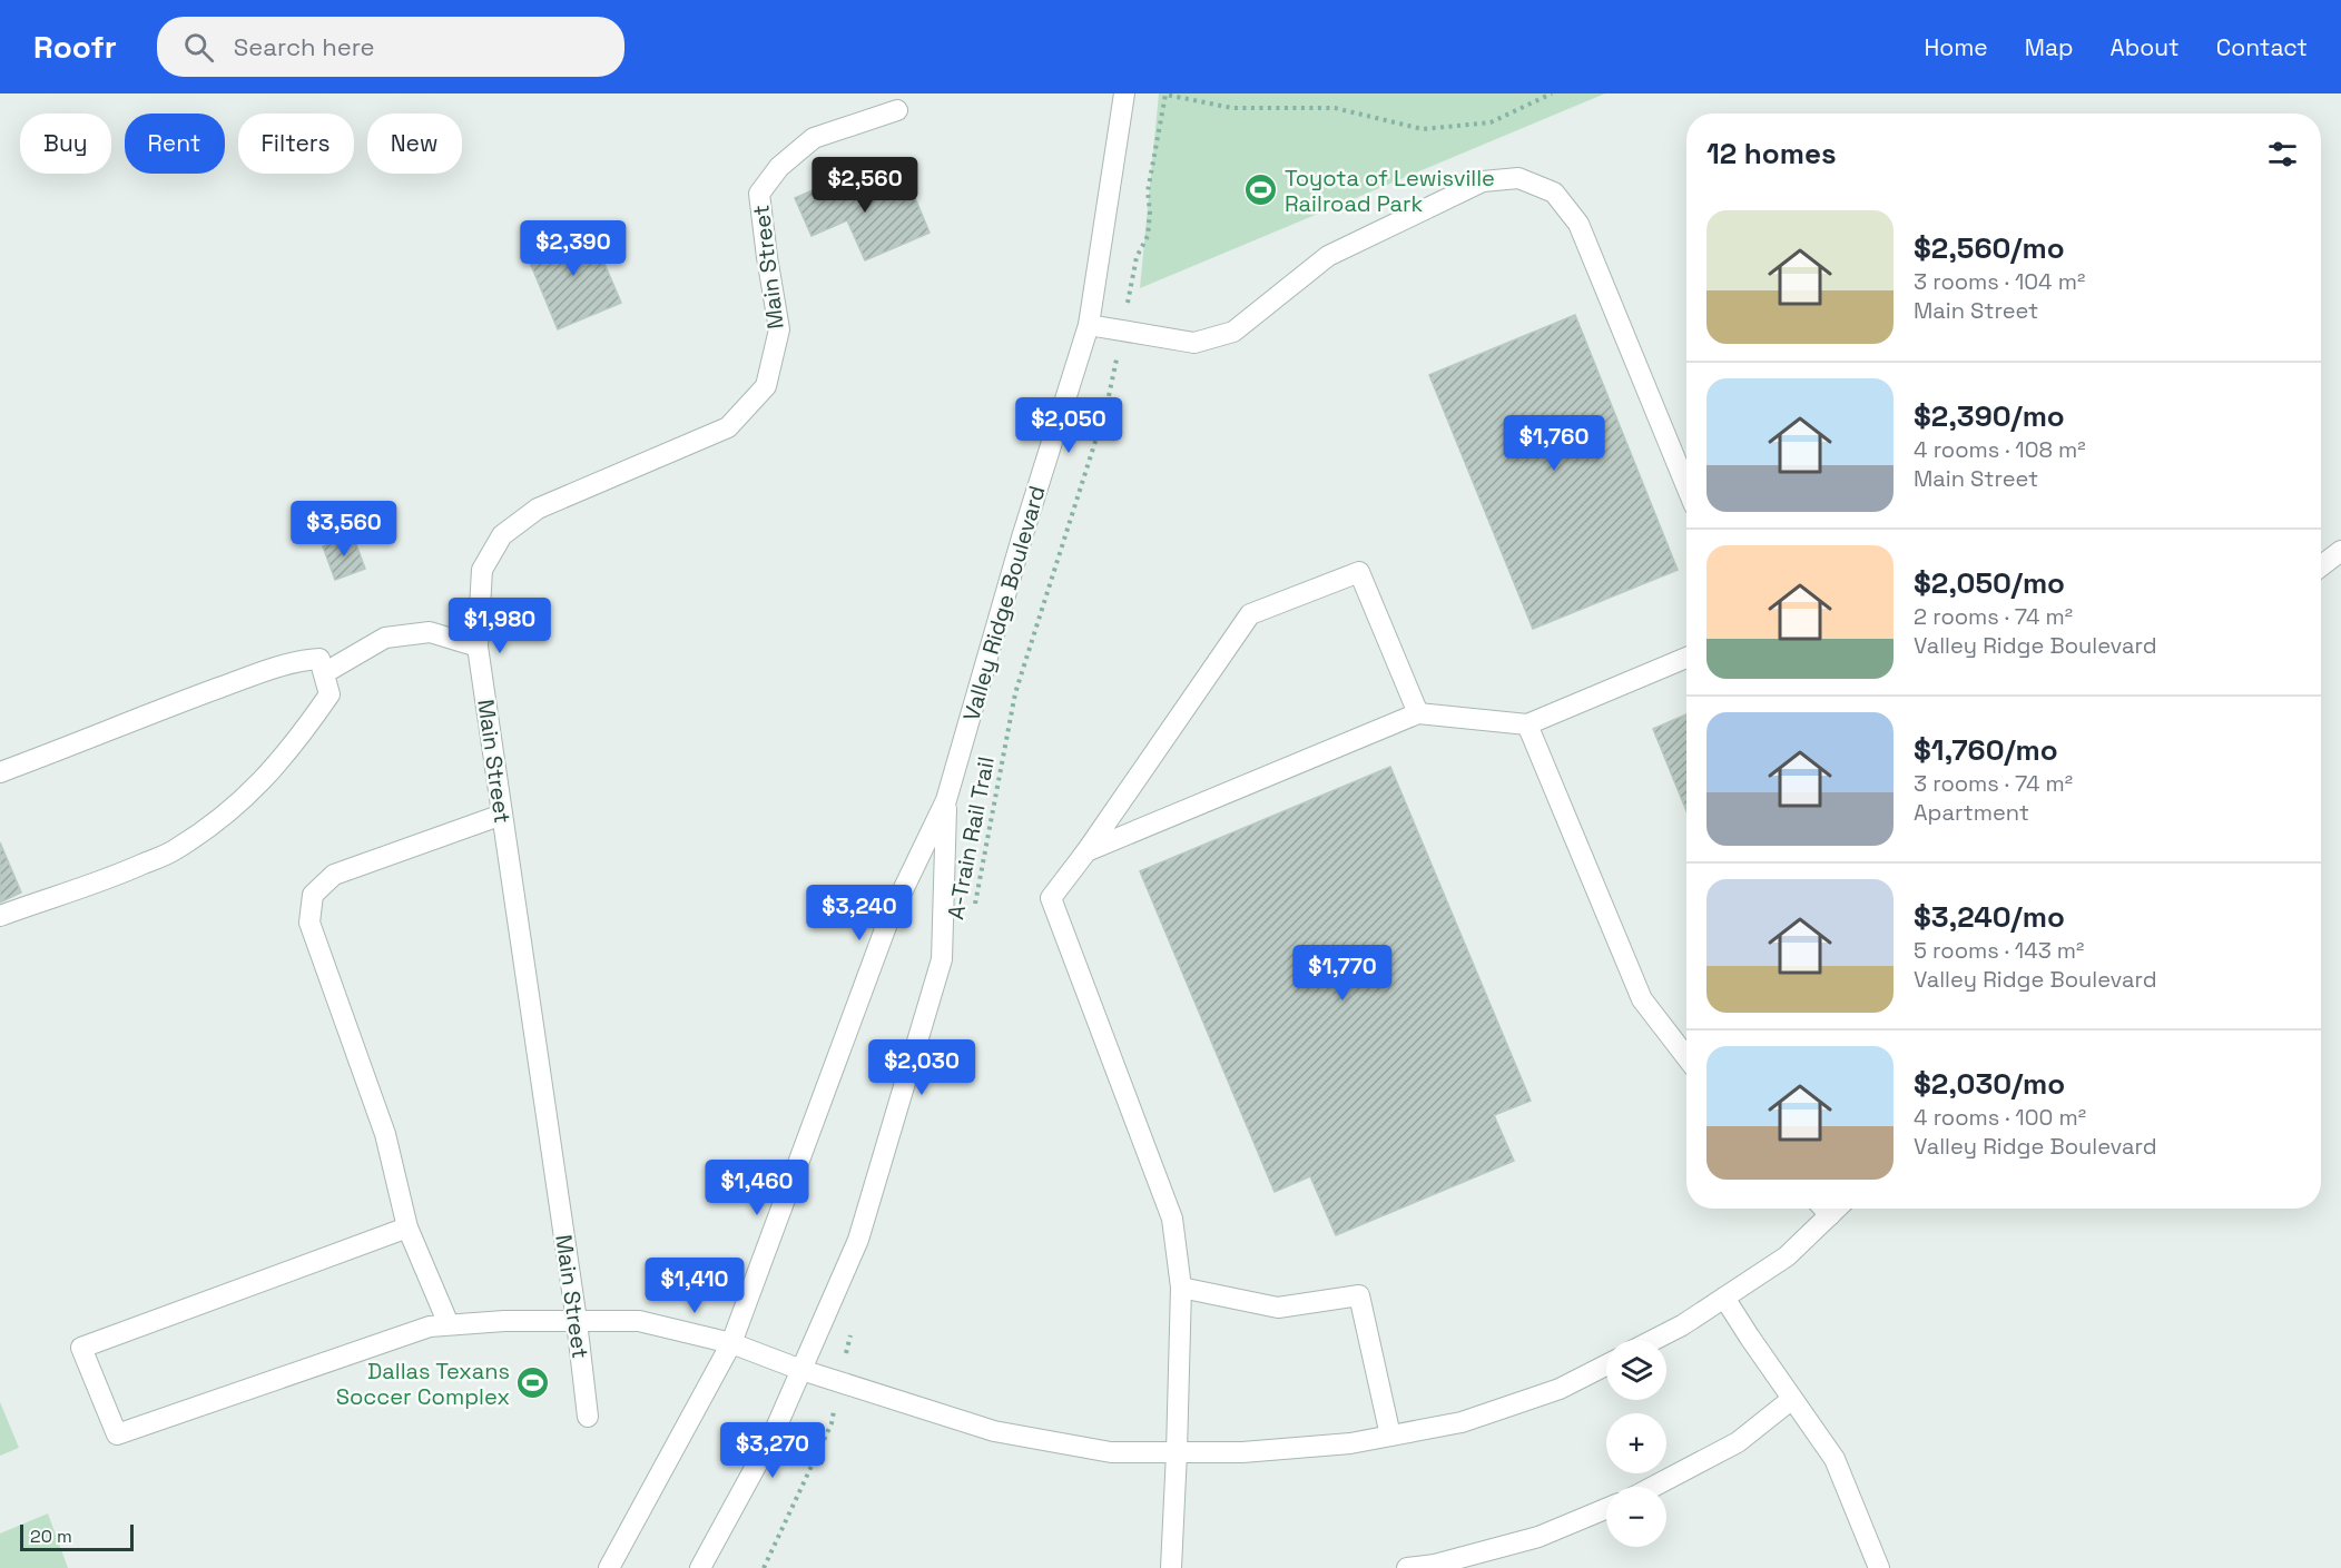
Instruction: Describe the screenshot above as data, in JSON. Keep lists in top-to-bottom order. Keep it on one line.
{"streets":{"street":["Main Street","Valley Ridge Boulevard"],"path":["A-Train Rail Trail"]},"places":{"sports":["Toyota of Lewisville Railroad Park","Dallas Texans Soccer Complex"]},"scale_bar":"20 m","page":{"header":"Roofr","search":"Search here","nav":["Home","Map","About","Contact"],"chip":["Buy","Rent","Filters","New"],"heading":"12 homes","price":["$2,560","$2,390","$2,050","$1,760","$3,560","$1,980","$3,240","$1,770","$2,030","$1,460","$1,410","$3,270"],"list":[{"name":"$2,560/mo","note":"3 rooms · 104 m² · Main Street"},{"name":"$2,390/mo","note":"4 rooms · 108 m² · Main Street"},{"name":"$2,050/mo","note":"2 rooms · 74 m² · Valley Ridge Boulevard"},{"name":"$1,760/mo","note":"3 rooms · 74 m² · Apartment"},{"name":"$3,240/mo","note":"5 rooms · 143 m² · Valley Ridge Boulevard"},{"name":"$2,030/mo","note":"4 rooms · 100 m² · Valley Ridge Boulevard"}],"map_buttons":["+","−"],"scale":"20 m"}}
